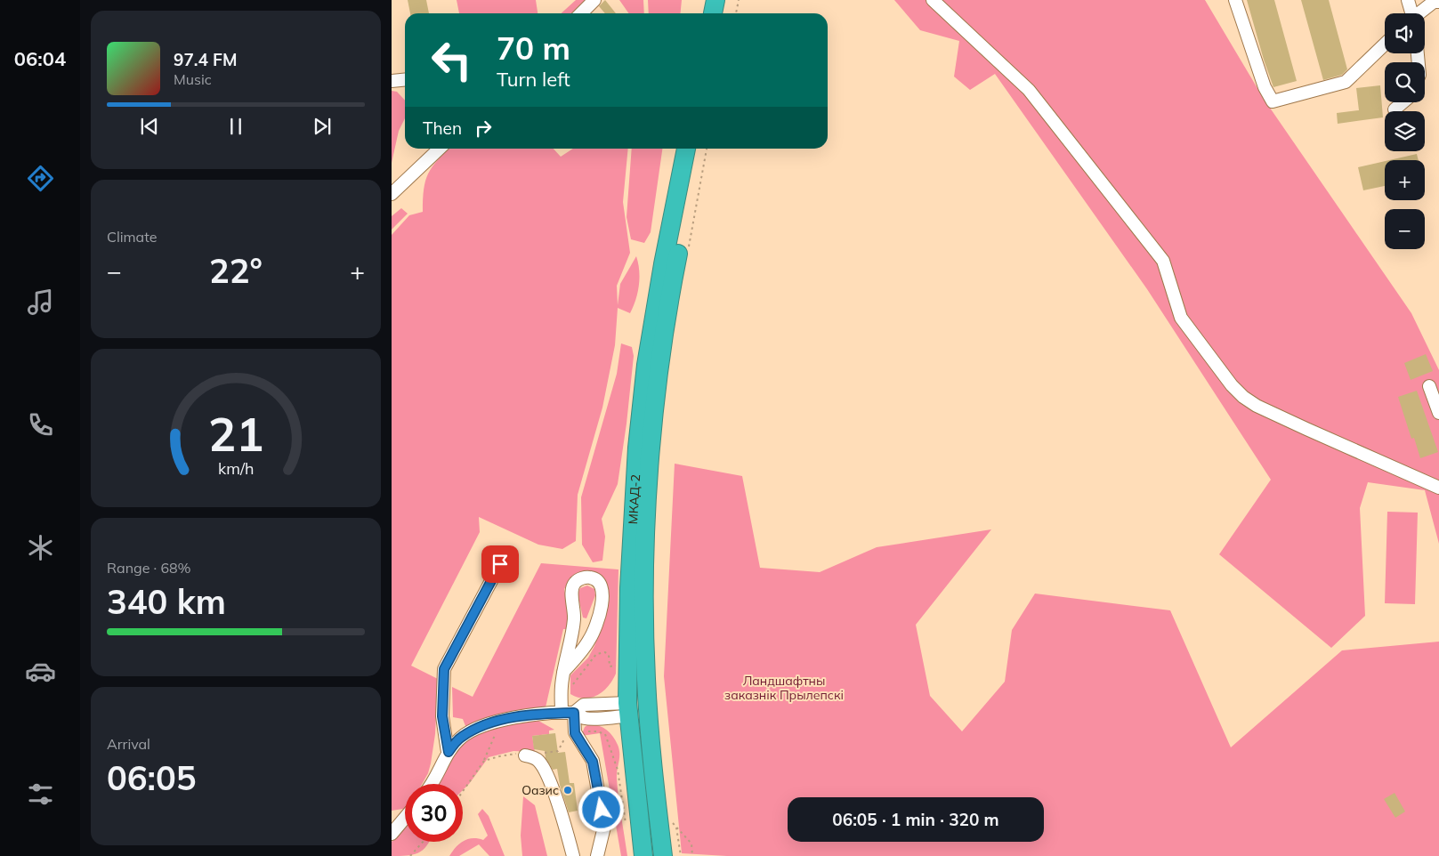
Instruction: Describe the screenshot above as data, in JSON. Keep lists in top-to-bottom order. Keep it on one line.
{"streets":{"highway":["МКАД-2"]},"parks":["Ландшафтны заказнік Прылепскі"],"places":["Оазис"],"page":{"tabs":"06:04","map_buttons":["+","−"],"turn":["70 m","Turn left"],"song":["97.4 FM","Music"],"then":"Then","tile":["Climate",["Range · 68%","340 km"],["Arrival","06:05"]],"heat":["−","22°","+"],"limit":"30","trip":"06:05 · 1 min · 320 m","gauge":["21","km/h"]}}
